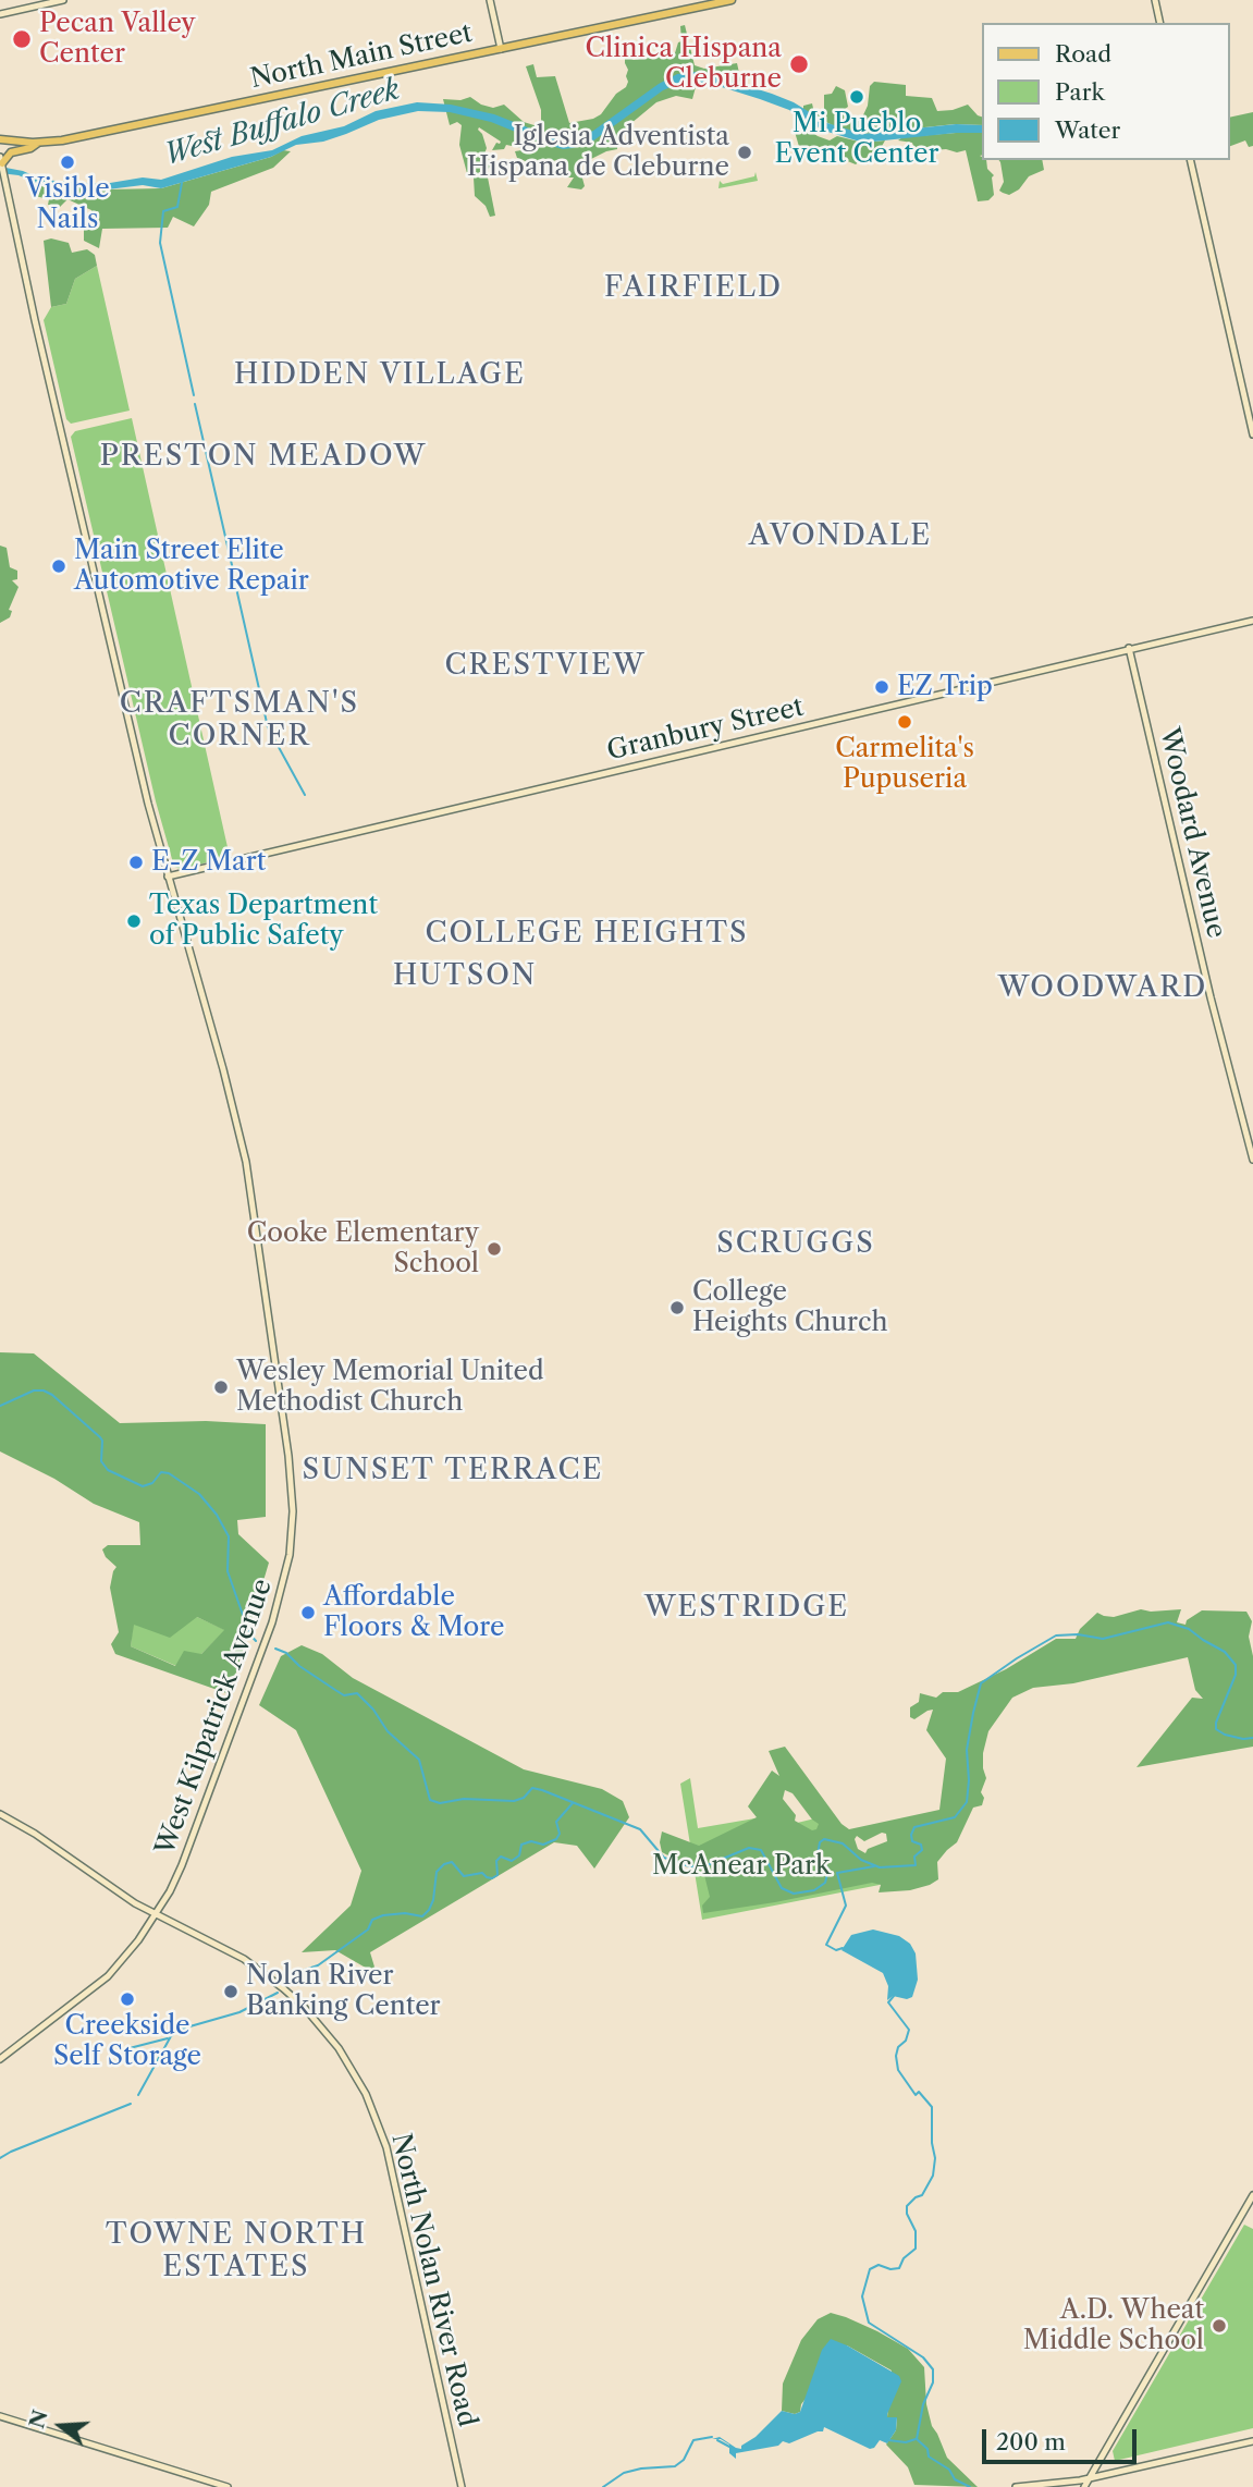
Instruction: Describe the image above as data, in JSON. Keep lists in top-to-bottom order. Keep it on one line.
{"streets":{"main road":["North Main Street","Granbury Street","Woodard Avenue","West Kilpatrick Avenue","North Nolan River Road"]},"crossings":[["Granbury Street","Woodard Avenue"],["Granbury Street","West Kilpatrick Avenue"],["West Kilpatrick Avenue","North Nolan River Road"]],"districts":["FAIRFIELD","HIDDEN VILLAGE","PRESTON MEADOW","AVONDALE","CRESTVIEW","CRAFTSMAN'S CORNER","COLLEGE HEIGHTS","HUTSON","WOODWARD","SCRUGGS","SUNSET TERRACE","WESTRIDGE","TOWNE NORTH ESTATES"],"water":["West Buffalo Creek"],"parks":["McAnear Park"],"places":["Pecan Valley Center","Clinica Hispana Cleburne","Mi Pueblo Event Center","Iglesia Adventista Hispana de Cleburne","Visible Nails","Main Street Elite Automotive Repair","EZ Trip","Carmelita's Pupuseria","E-Z Mart","Texas Department of Public Safety","Cooke Elementary School","College Heights Church","Wesley Memorial United Methodist Church","Affordable Floors & More","Nolan River Banking Center","Creekside Self Storage","A.D. Wheat Middle School"],"legend":["Road","Park","Water"],"scale_bar":"200 m","north":"left"}
